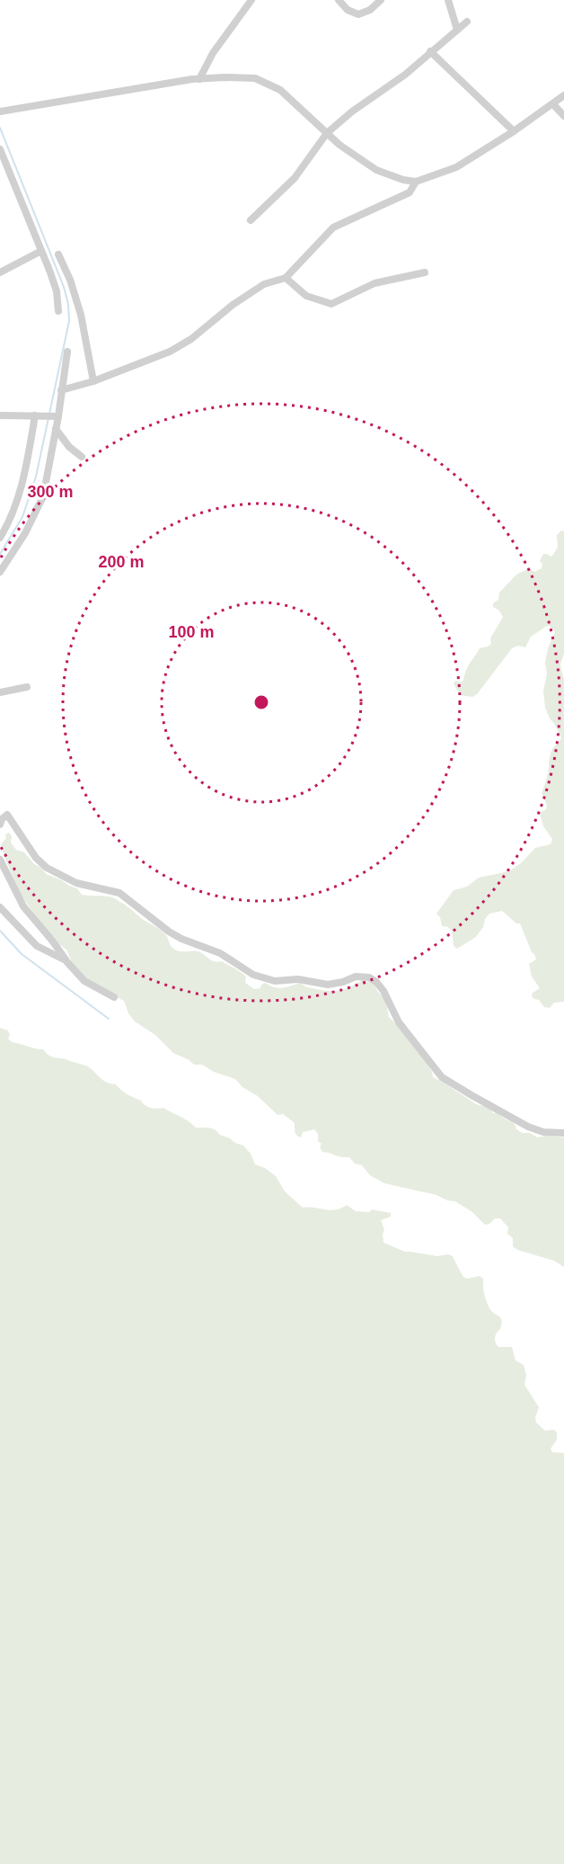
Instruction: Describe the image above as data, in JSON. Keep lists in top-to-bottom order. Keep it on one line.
{"rings":["300 m","200 m","100 m"]}
